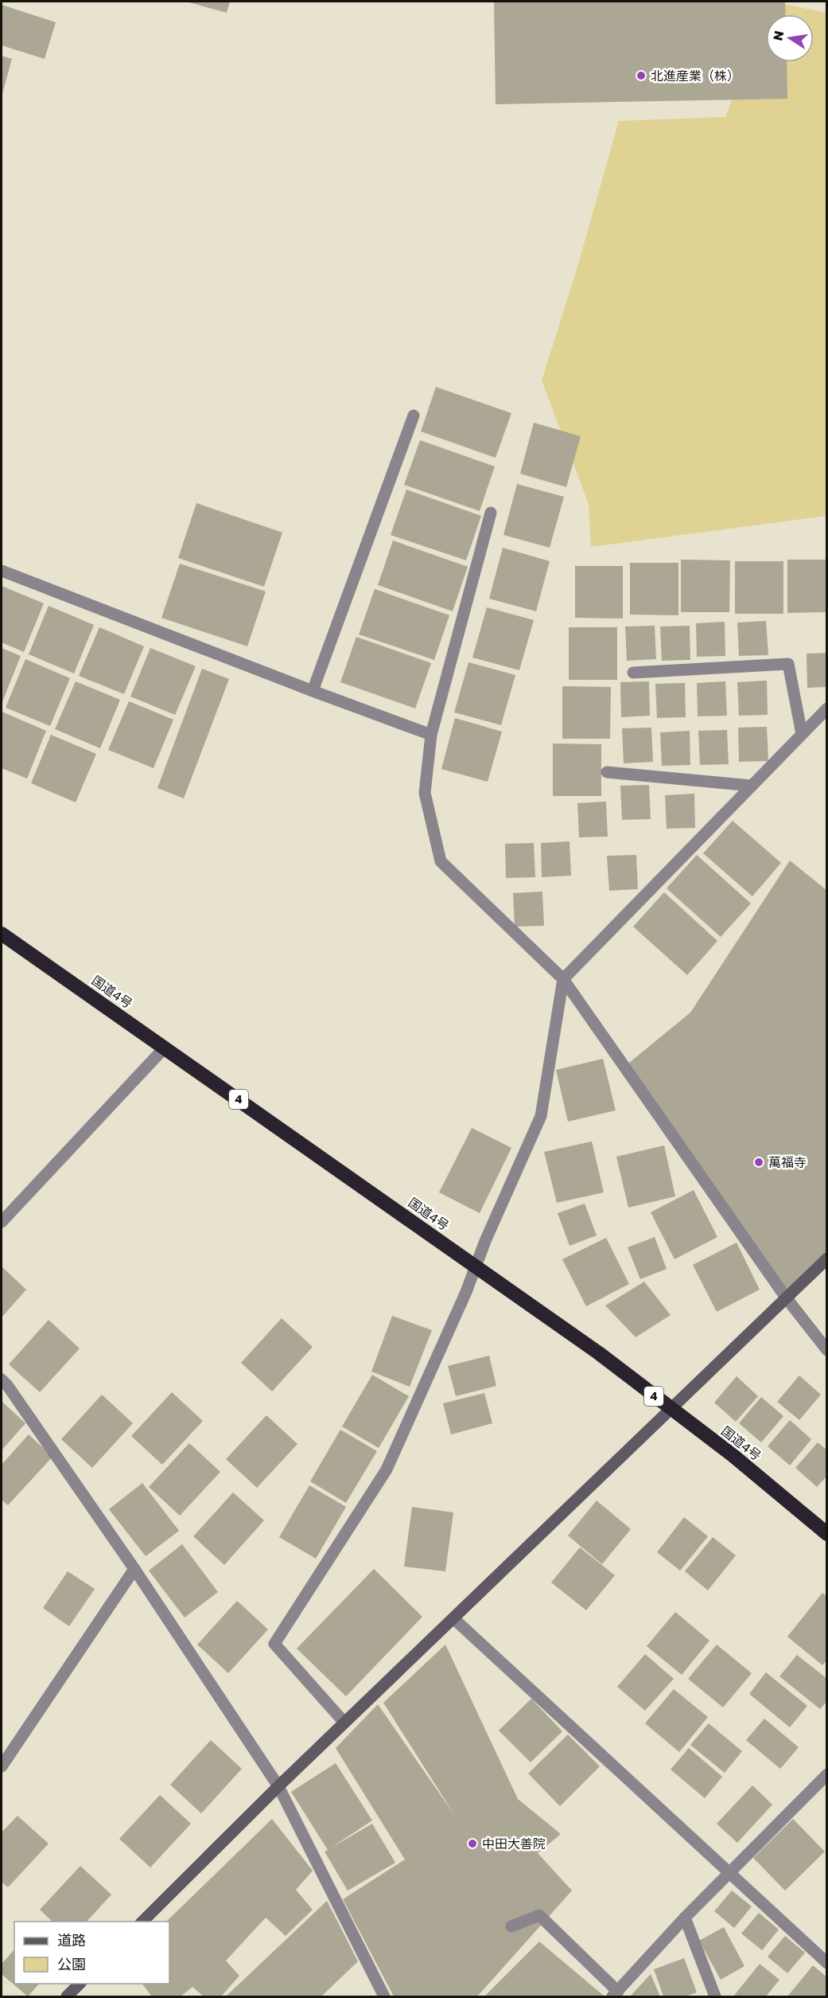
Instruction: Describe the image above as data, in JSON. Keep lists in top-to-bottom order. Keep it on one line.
{"streets":{"highway":["国道4号","4"]},"places":["北進産業（株）","萬福寺","中田大善院"],"legend":["道路","公園"],"north":"left"}
